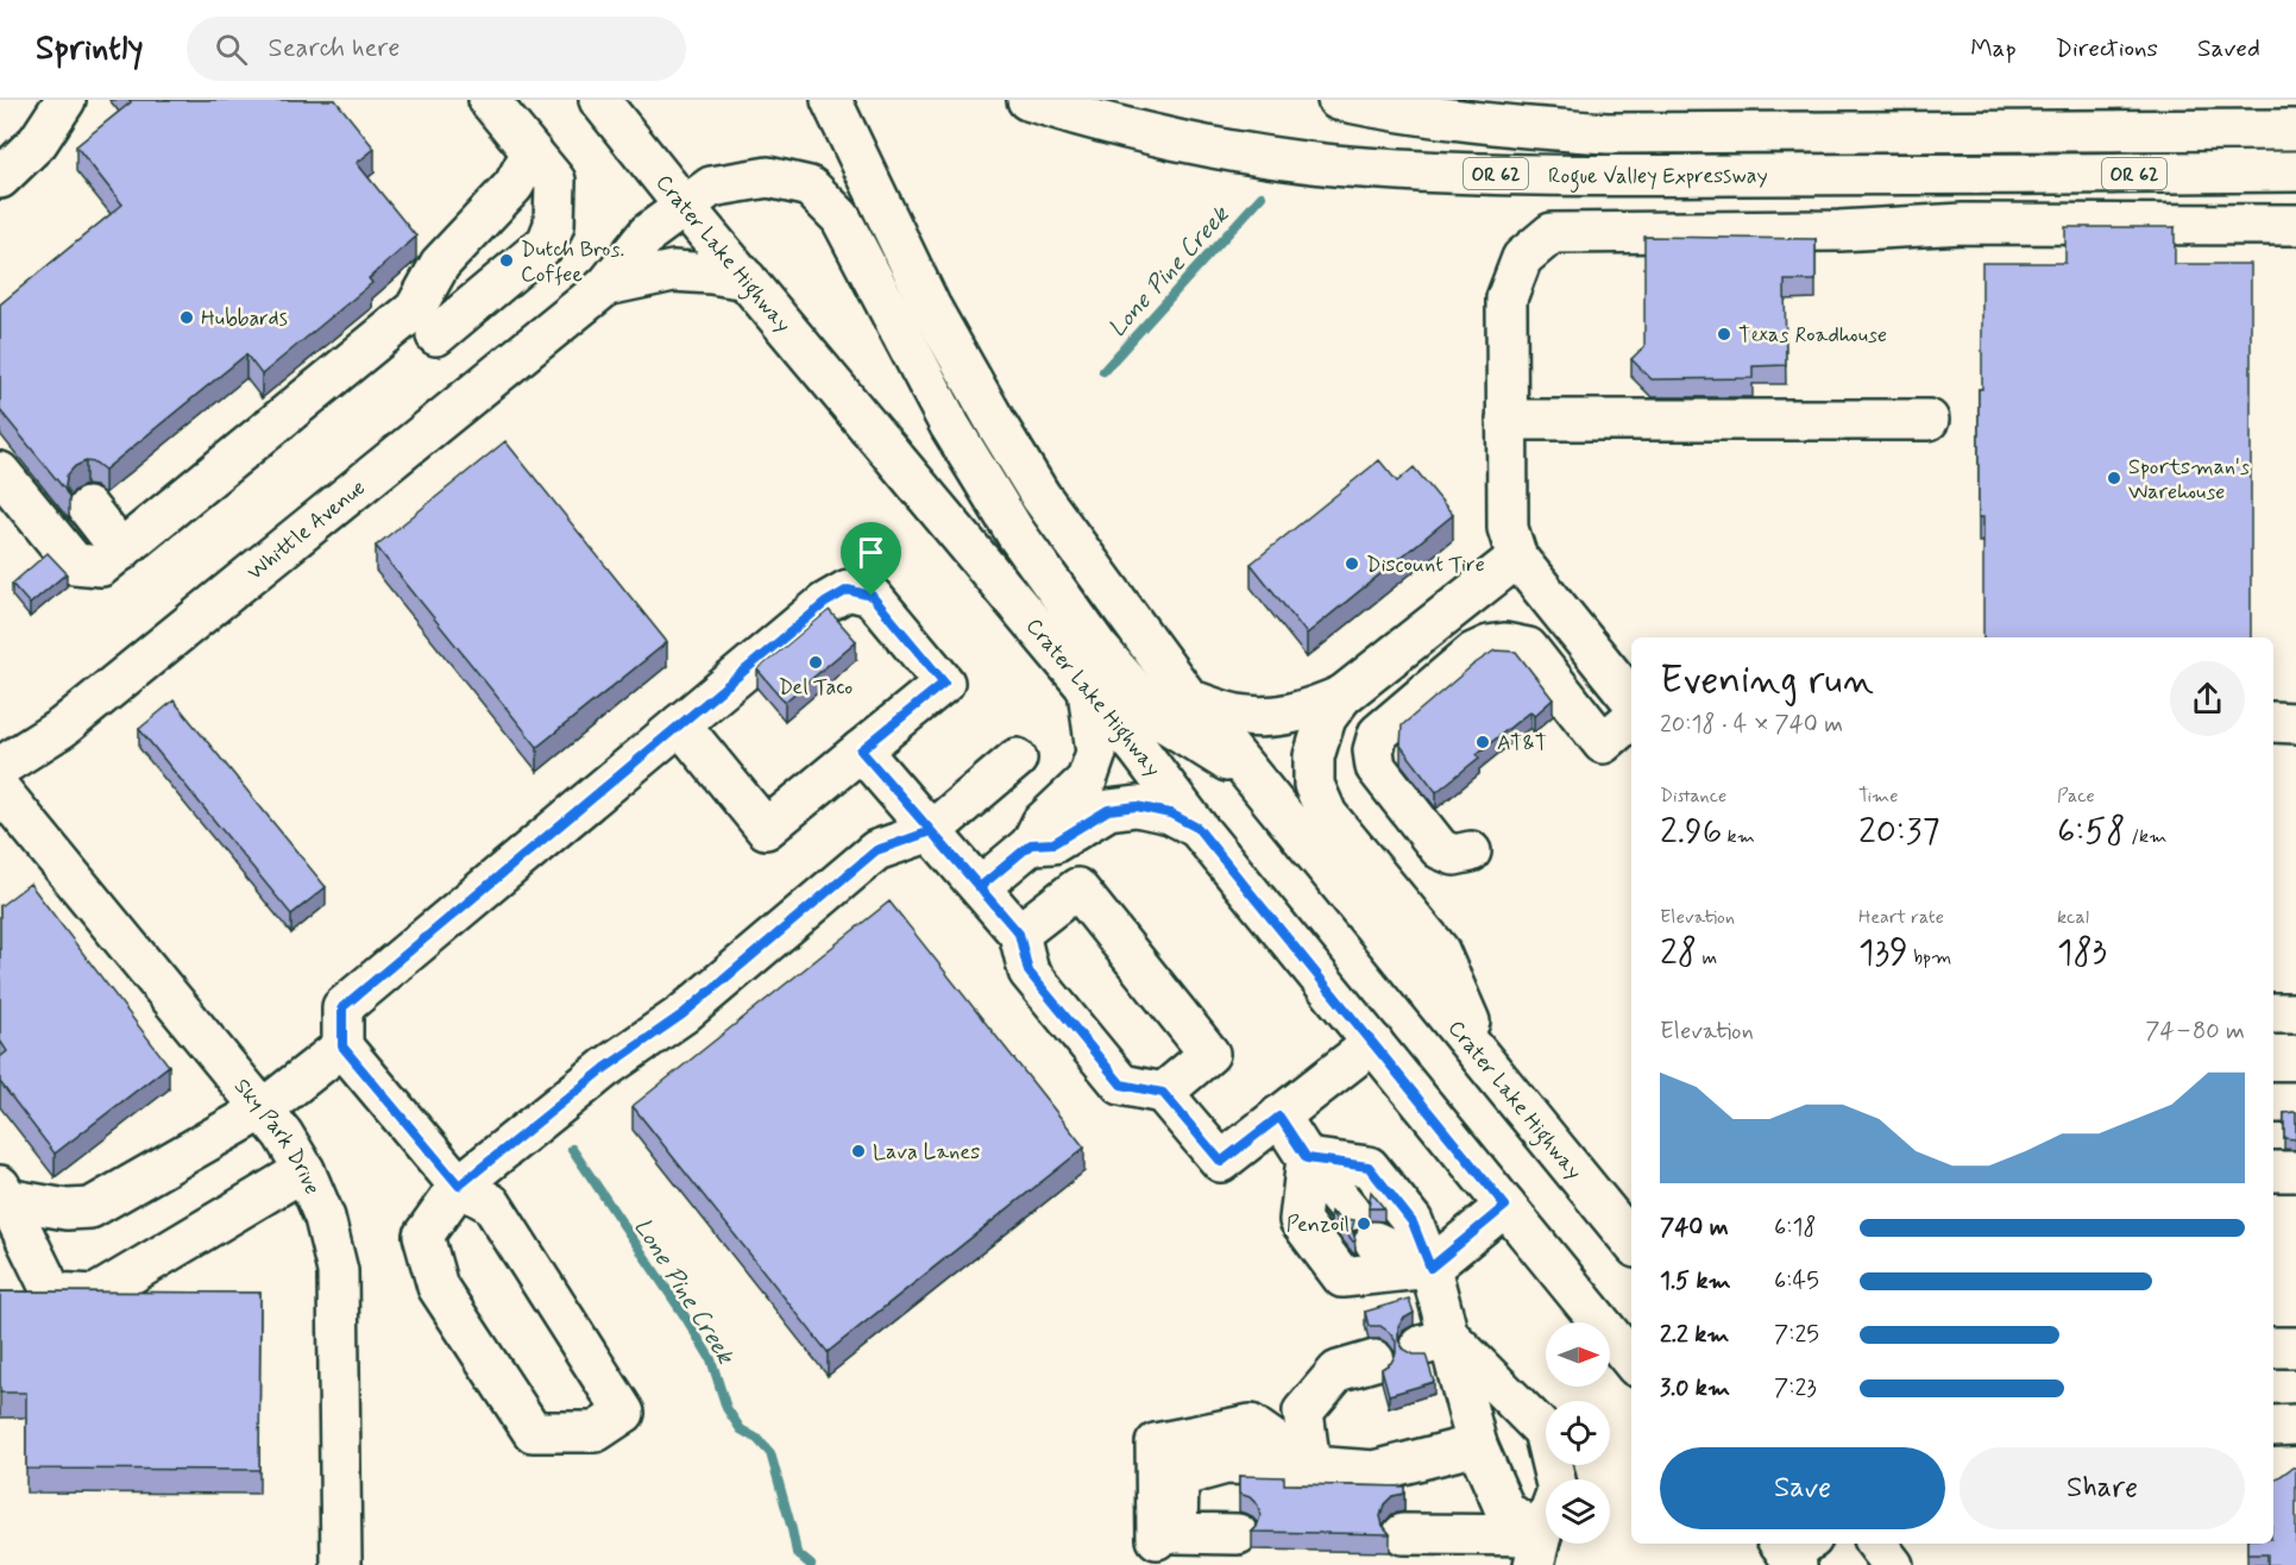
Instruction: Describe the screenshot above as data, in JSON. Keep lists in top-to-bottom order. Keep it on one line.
{"streets":{"main road":["OR 62","Rogue Valley Expressway","Crater Lake Highway","Whittle Avenue","Sky Park Drive"]},"water":["Lone Pine Creek"],"places":["Dutch Bros. Coffee","Hubbards","Texas Roadhouse","Sportsman's Warehouse","Discount Tire","Del Taco","AT&T","Lava Lanes","Penzoil"],"north":"right","page":{"header":"Sprintly","search":"Search here","nav":["Map","Directions","Saved"],"heading":["Evening run","20:18 · 4 × 740 m"],"stats":[["Distance","2.96 km"],["Time","20:37"],["Pace","6:58 /km"],["Elevation","28 m"],["Heart rate","139 bpm"],["kcal","183"]],"chart":["Elevation","74–80 m"],"list":[{"name":"740 m","note":"6:18"},{"name":"1.5 km","note":"6:45"},{"name":"2.2 km","note":"7:25"},{"name":"3.0 km","note":"7:23"}],"buttons":["Save","Share"]}}
